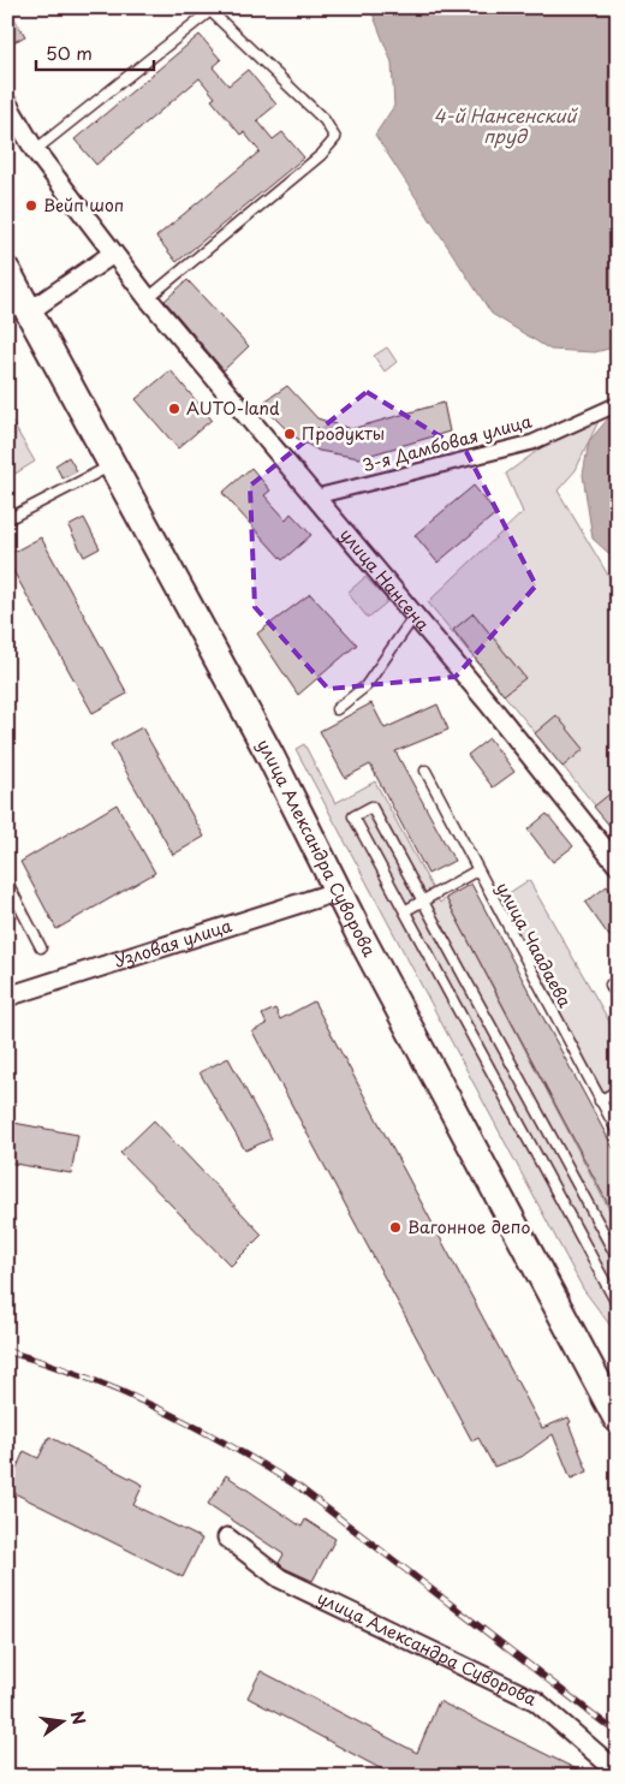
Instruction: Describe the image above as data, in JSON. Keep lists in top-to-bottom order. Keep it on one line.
{"streets":{"main road":["улица Александра Суворова"],"street":["3-я Дамбовая улица","улица Нансена","Узловая улица"],"lane":["улица Чаадаева"]},"crossings":[["3-я Дамбовая улица","улица Нансена"],["улица Александра Суворова","Узловая улица"]],"water":["4-й Нансенский пруд"],"places":["Вейп шоп","AUTO-land","Продукты","Вагонное депо"],"scale_bar":"50 m","north":"right"}
